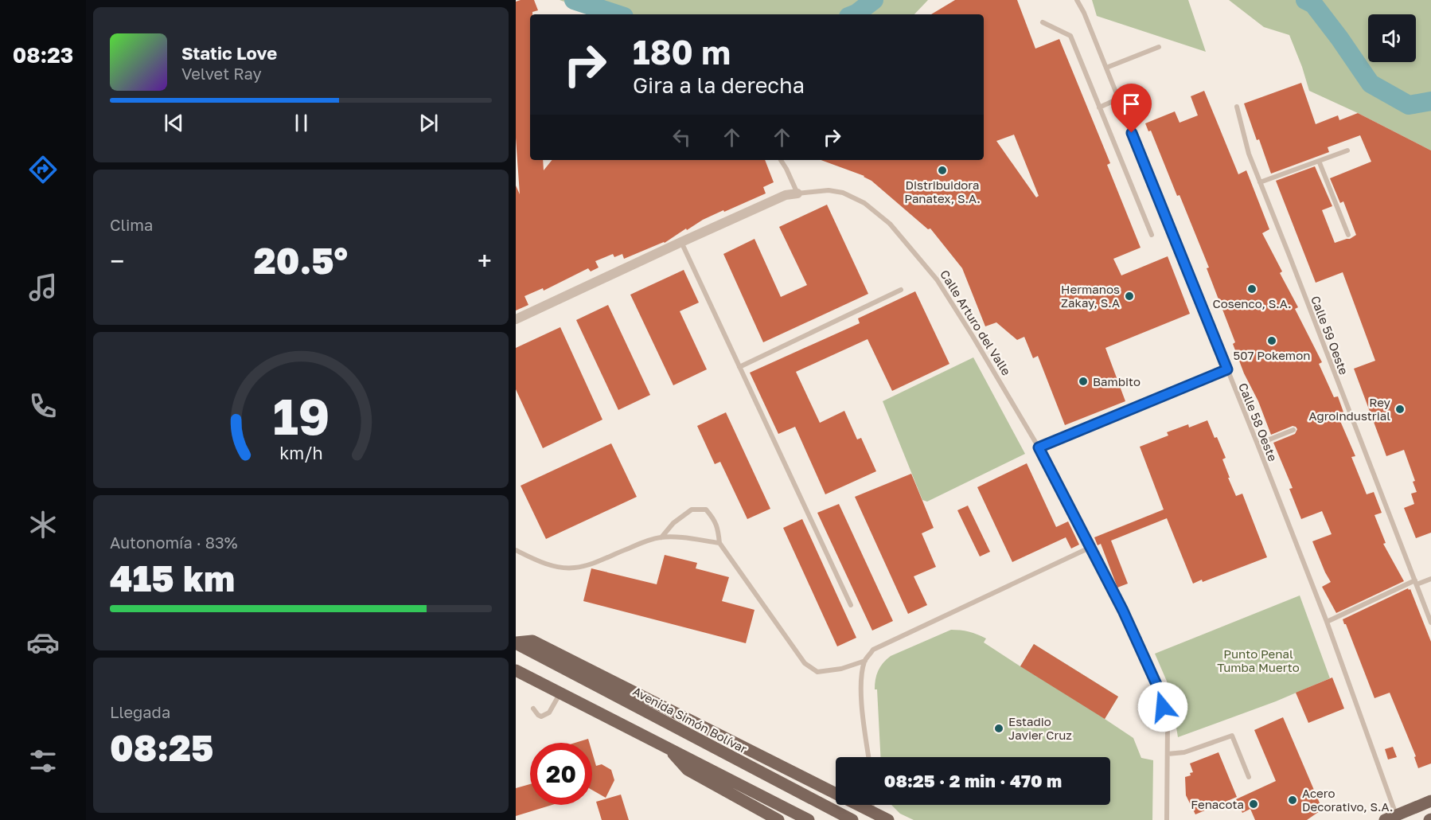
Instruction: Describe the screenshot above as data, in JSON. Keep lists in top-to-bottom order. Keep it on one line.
{"streets":{"main road":["Avenida Simón Bolívar"],"street":["Calle Arturo del Valle"],"lane":["Calle 59 Oeste","Calle 58 Oeste"]},"parks":["Punto Penal Tumba Muerto"],"places":["Distribuidora Panatex, S.A.","Cosenco, S.A.","Hermanos Zakay, S.A","507 Pokemon","Bambito","Rey Agroindustrial","Estadio Javier Cruz","Acero Decorativo, S.A.","Fenacota"],"page":{"tabs":"08:23","turn":["180 m","Gira a la derecha"],"song":["Static Love","Velvet Ray"],"tile":["Clima",["Autonomía · 83%","415 km"],["Llegada","08:25"]],"heat":["−","20.5°","+"],"limit":"20","trip":"08:25 · 2 min · 470 m","gauge":["19","km/h"]}}
